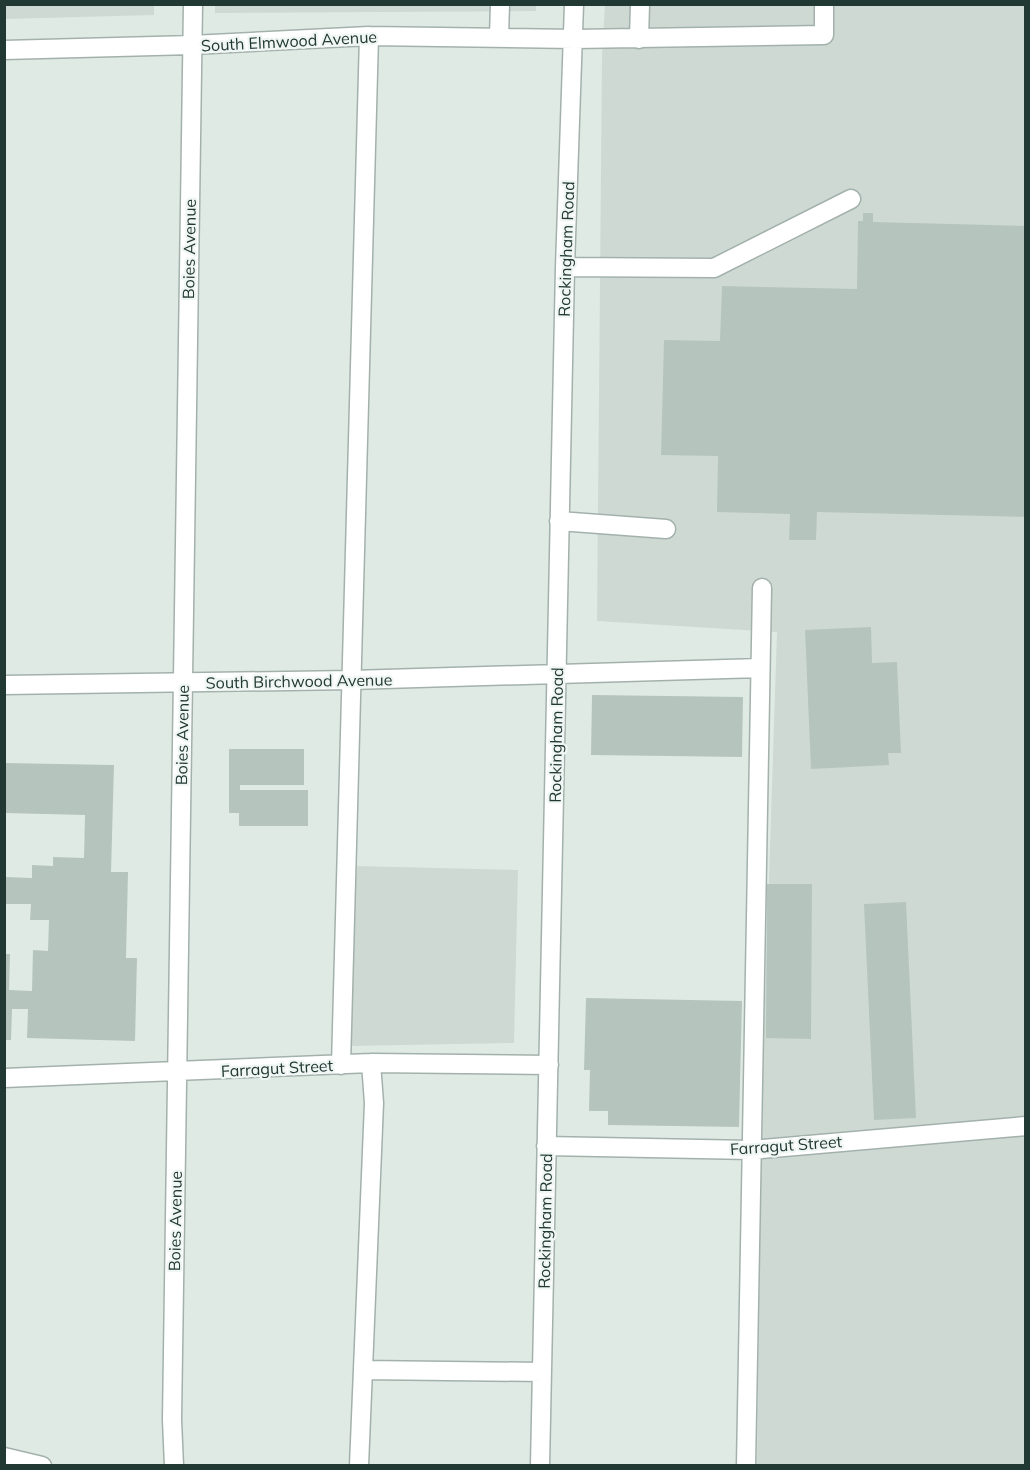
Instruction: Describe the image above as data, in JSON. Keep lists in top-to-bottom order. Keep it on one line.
{"streets":{"street":["South Elmwood Avenue","Boies Avenue","Rockingham Road","South Birchwood Avenue","Farragut Street"]},"crossings":[["South Elmwood Avenue","Boies Avenue"],["South Elmwood Avenue","Rockingham Road"],["Boies Avenue","South Birchwood Avenue"],["Boies Avenue","Farragut Street"],["Rockingham Road","South Birchwood Avenue"],["Rockingham Road","Farragut Street"]]}
